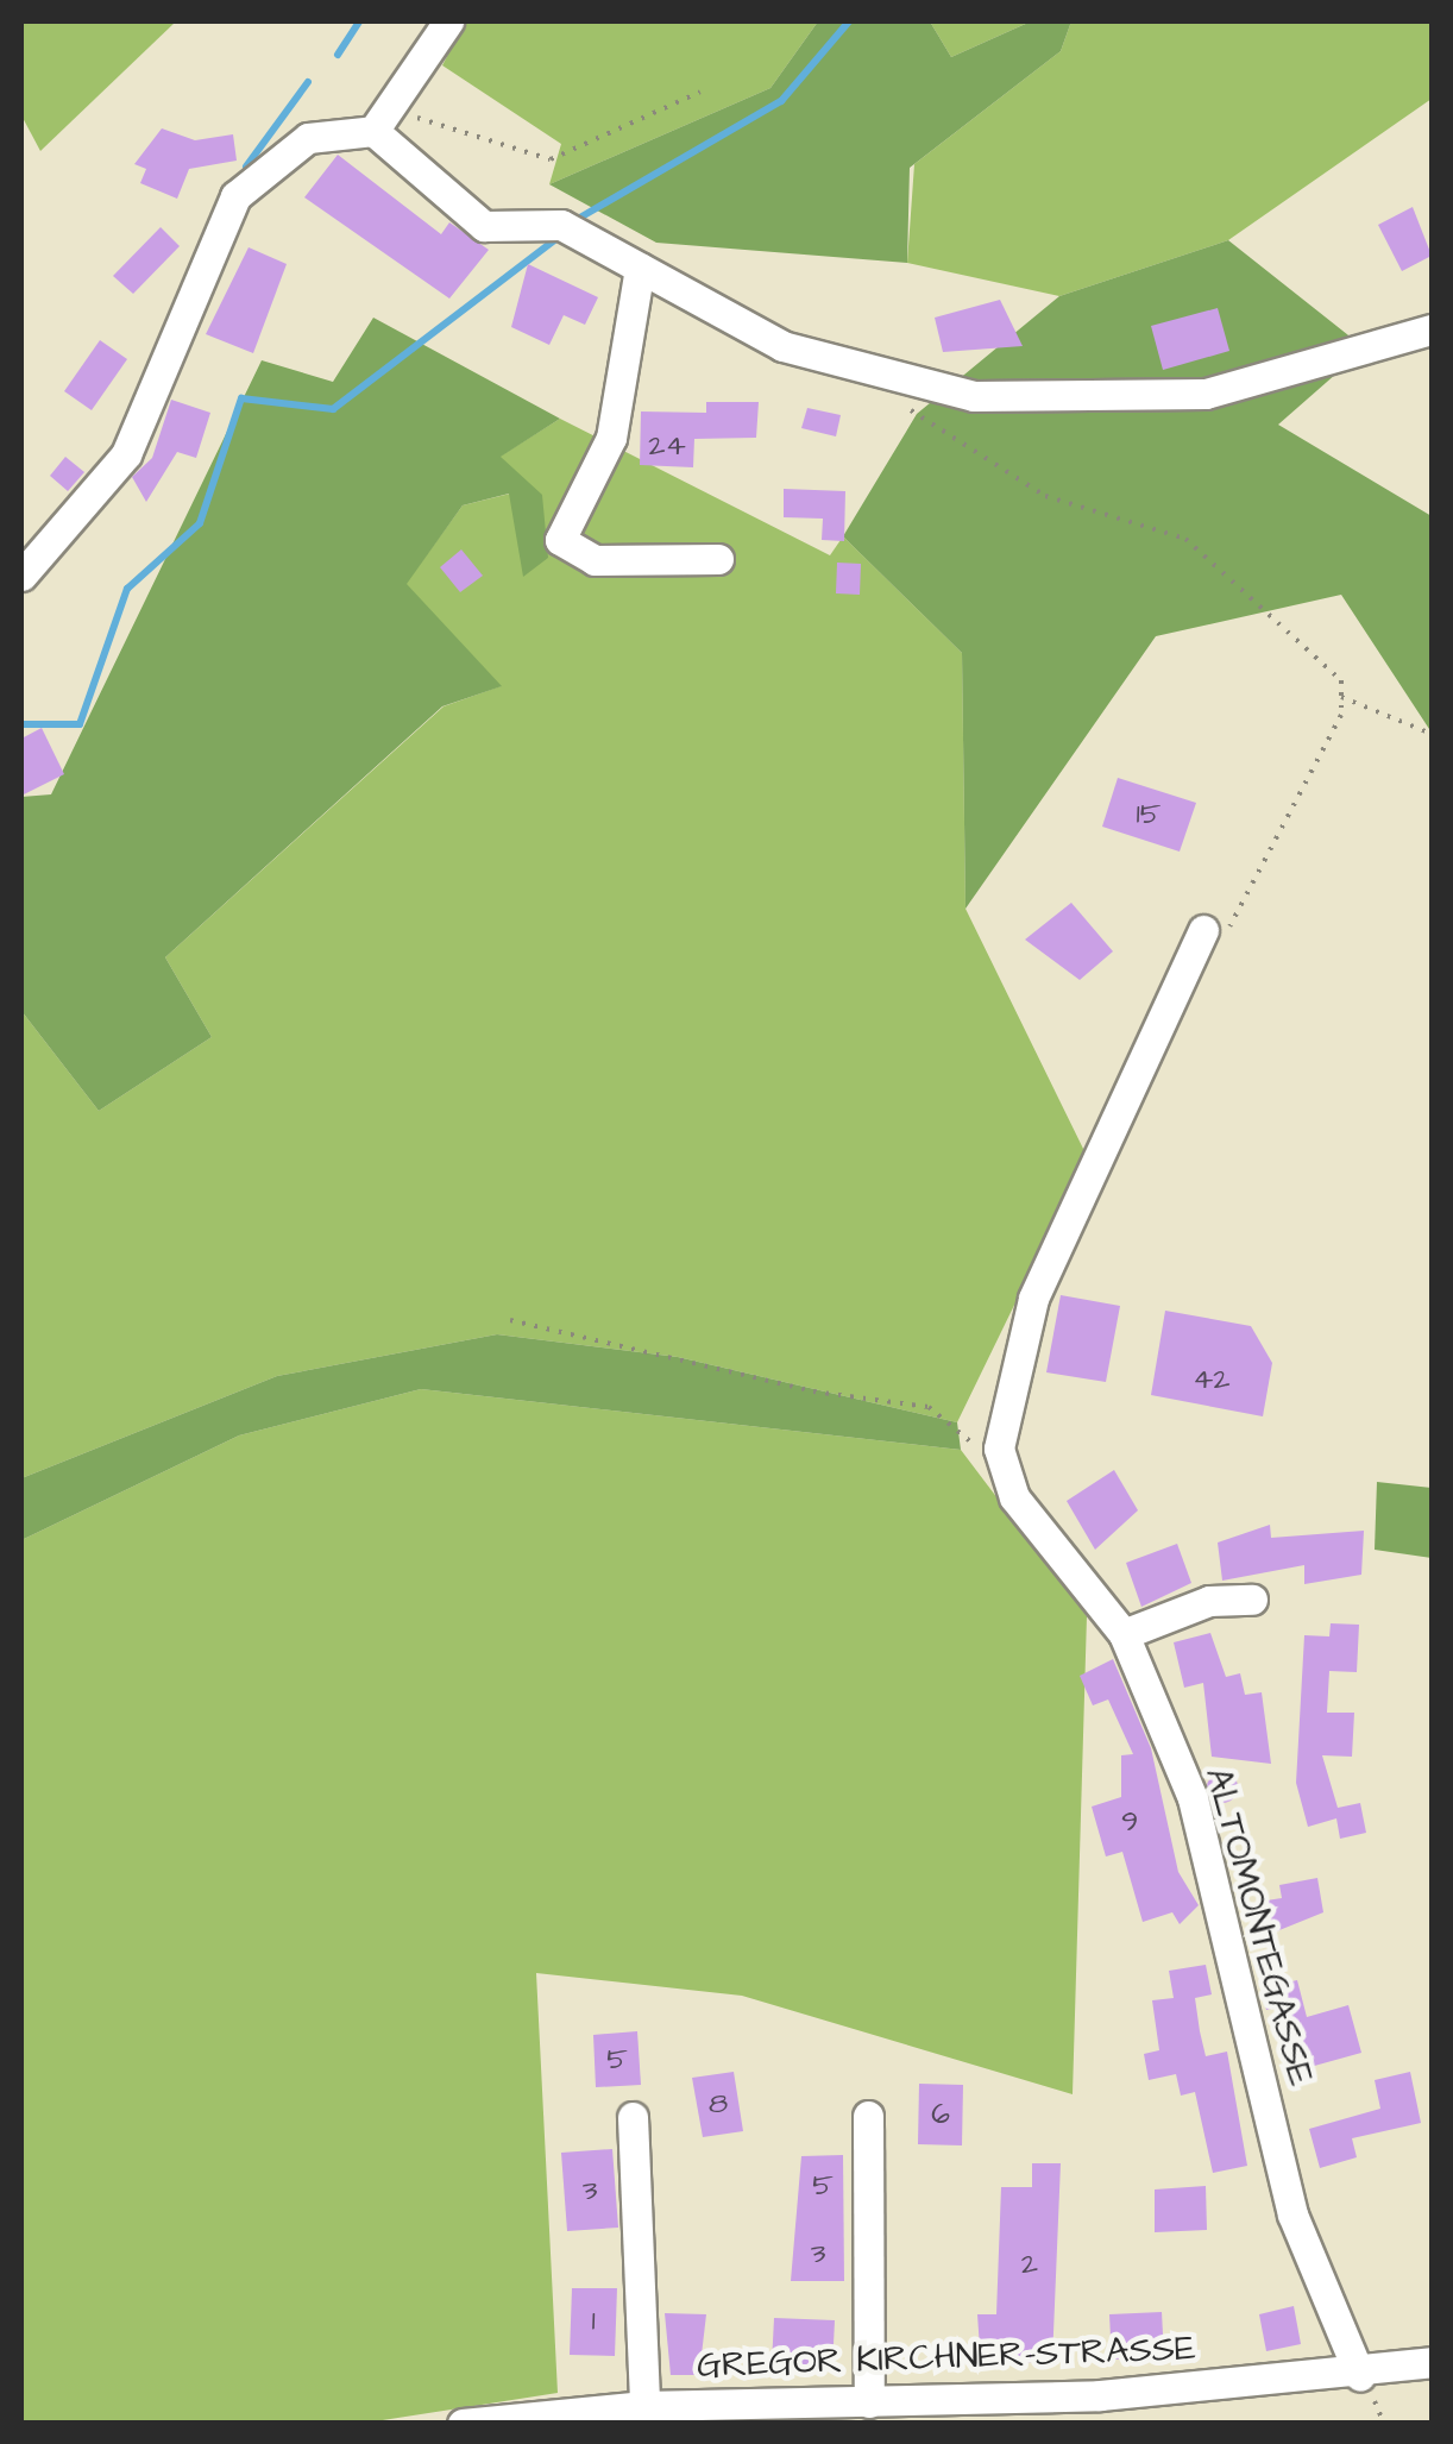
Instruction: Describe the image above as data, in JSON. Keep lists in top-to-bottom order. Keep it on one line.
{"streets":{"street":["ALTOMONTEGASSE","GREGOR KIRCHNER-STRASSE"]},"crossings":[["ALTOMONTEGASSE","GREGOR KIRCHNER-STRASSE"]],"house_numbers":["24","15","42","9","5","8","6","5","3","3","2","1"]}
